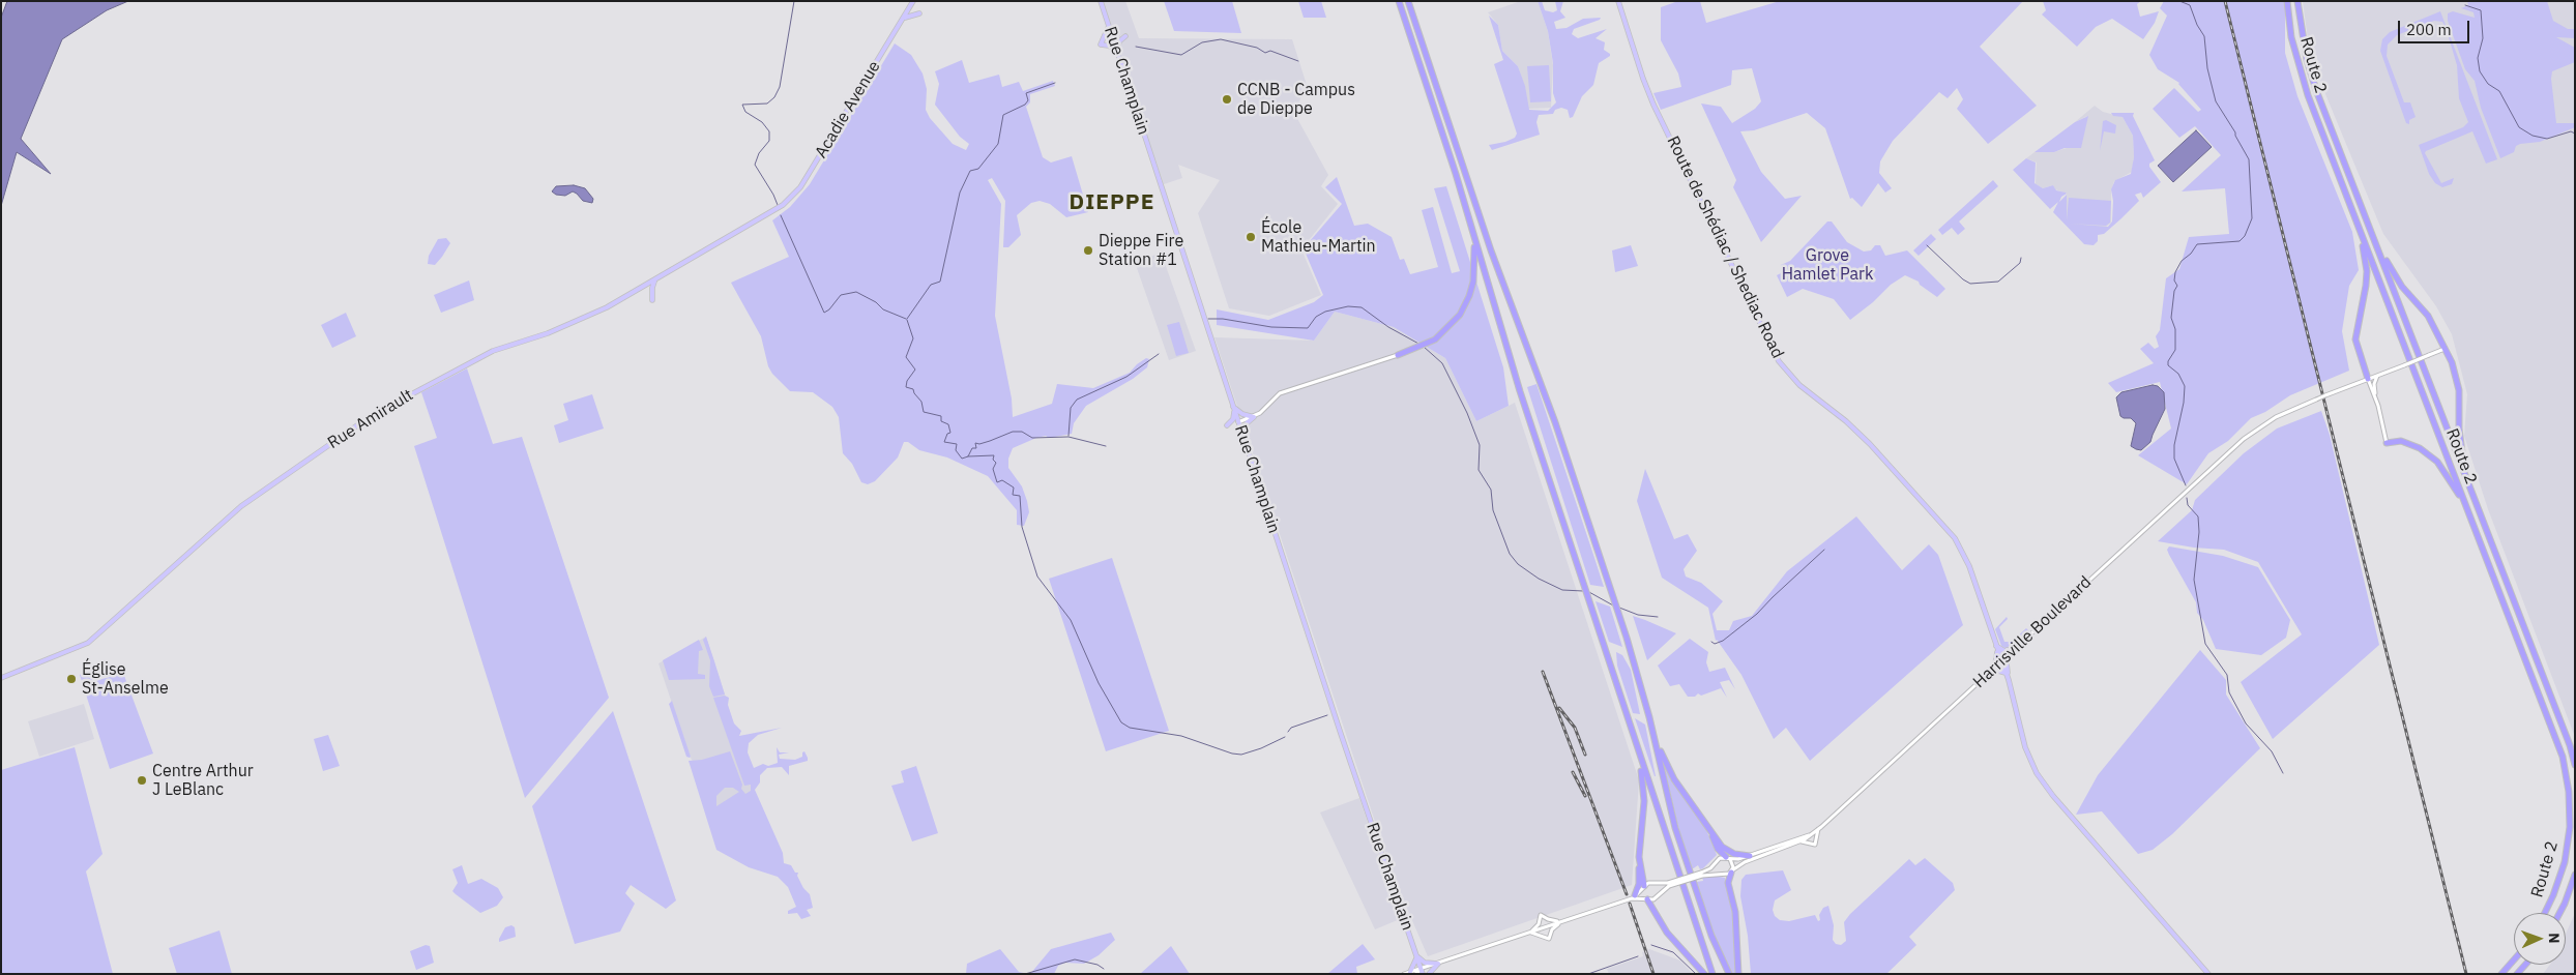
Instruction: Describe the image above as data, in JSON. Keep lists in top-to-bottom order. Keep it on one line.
{"streets":{"highway":["Route 2"],"main road":["Rue Champlain","Acadie Avenue","Route de Shédiac / Shediac Road","Rue Amirault","Harrisville Boulevard"]},"crossings":[["Acadie Avenue","Rue Amirault"],["Route de Shédiac / Shediac Road","Harrisville Boulevard"]],"districts":["DIEPPE"],"parks":["Grove Hamlet Park"],"places":["CCNB - Campus de Dieppe","École Mathieu-Martin","Dieppe Fire Station #1","Église St-Anselme","Centre Arthur J LeBlanc"],"scale_bar":"200 m","north":"right"}
